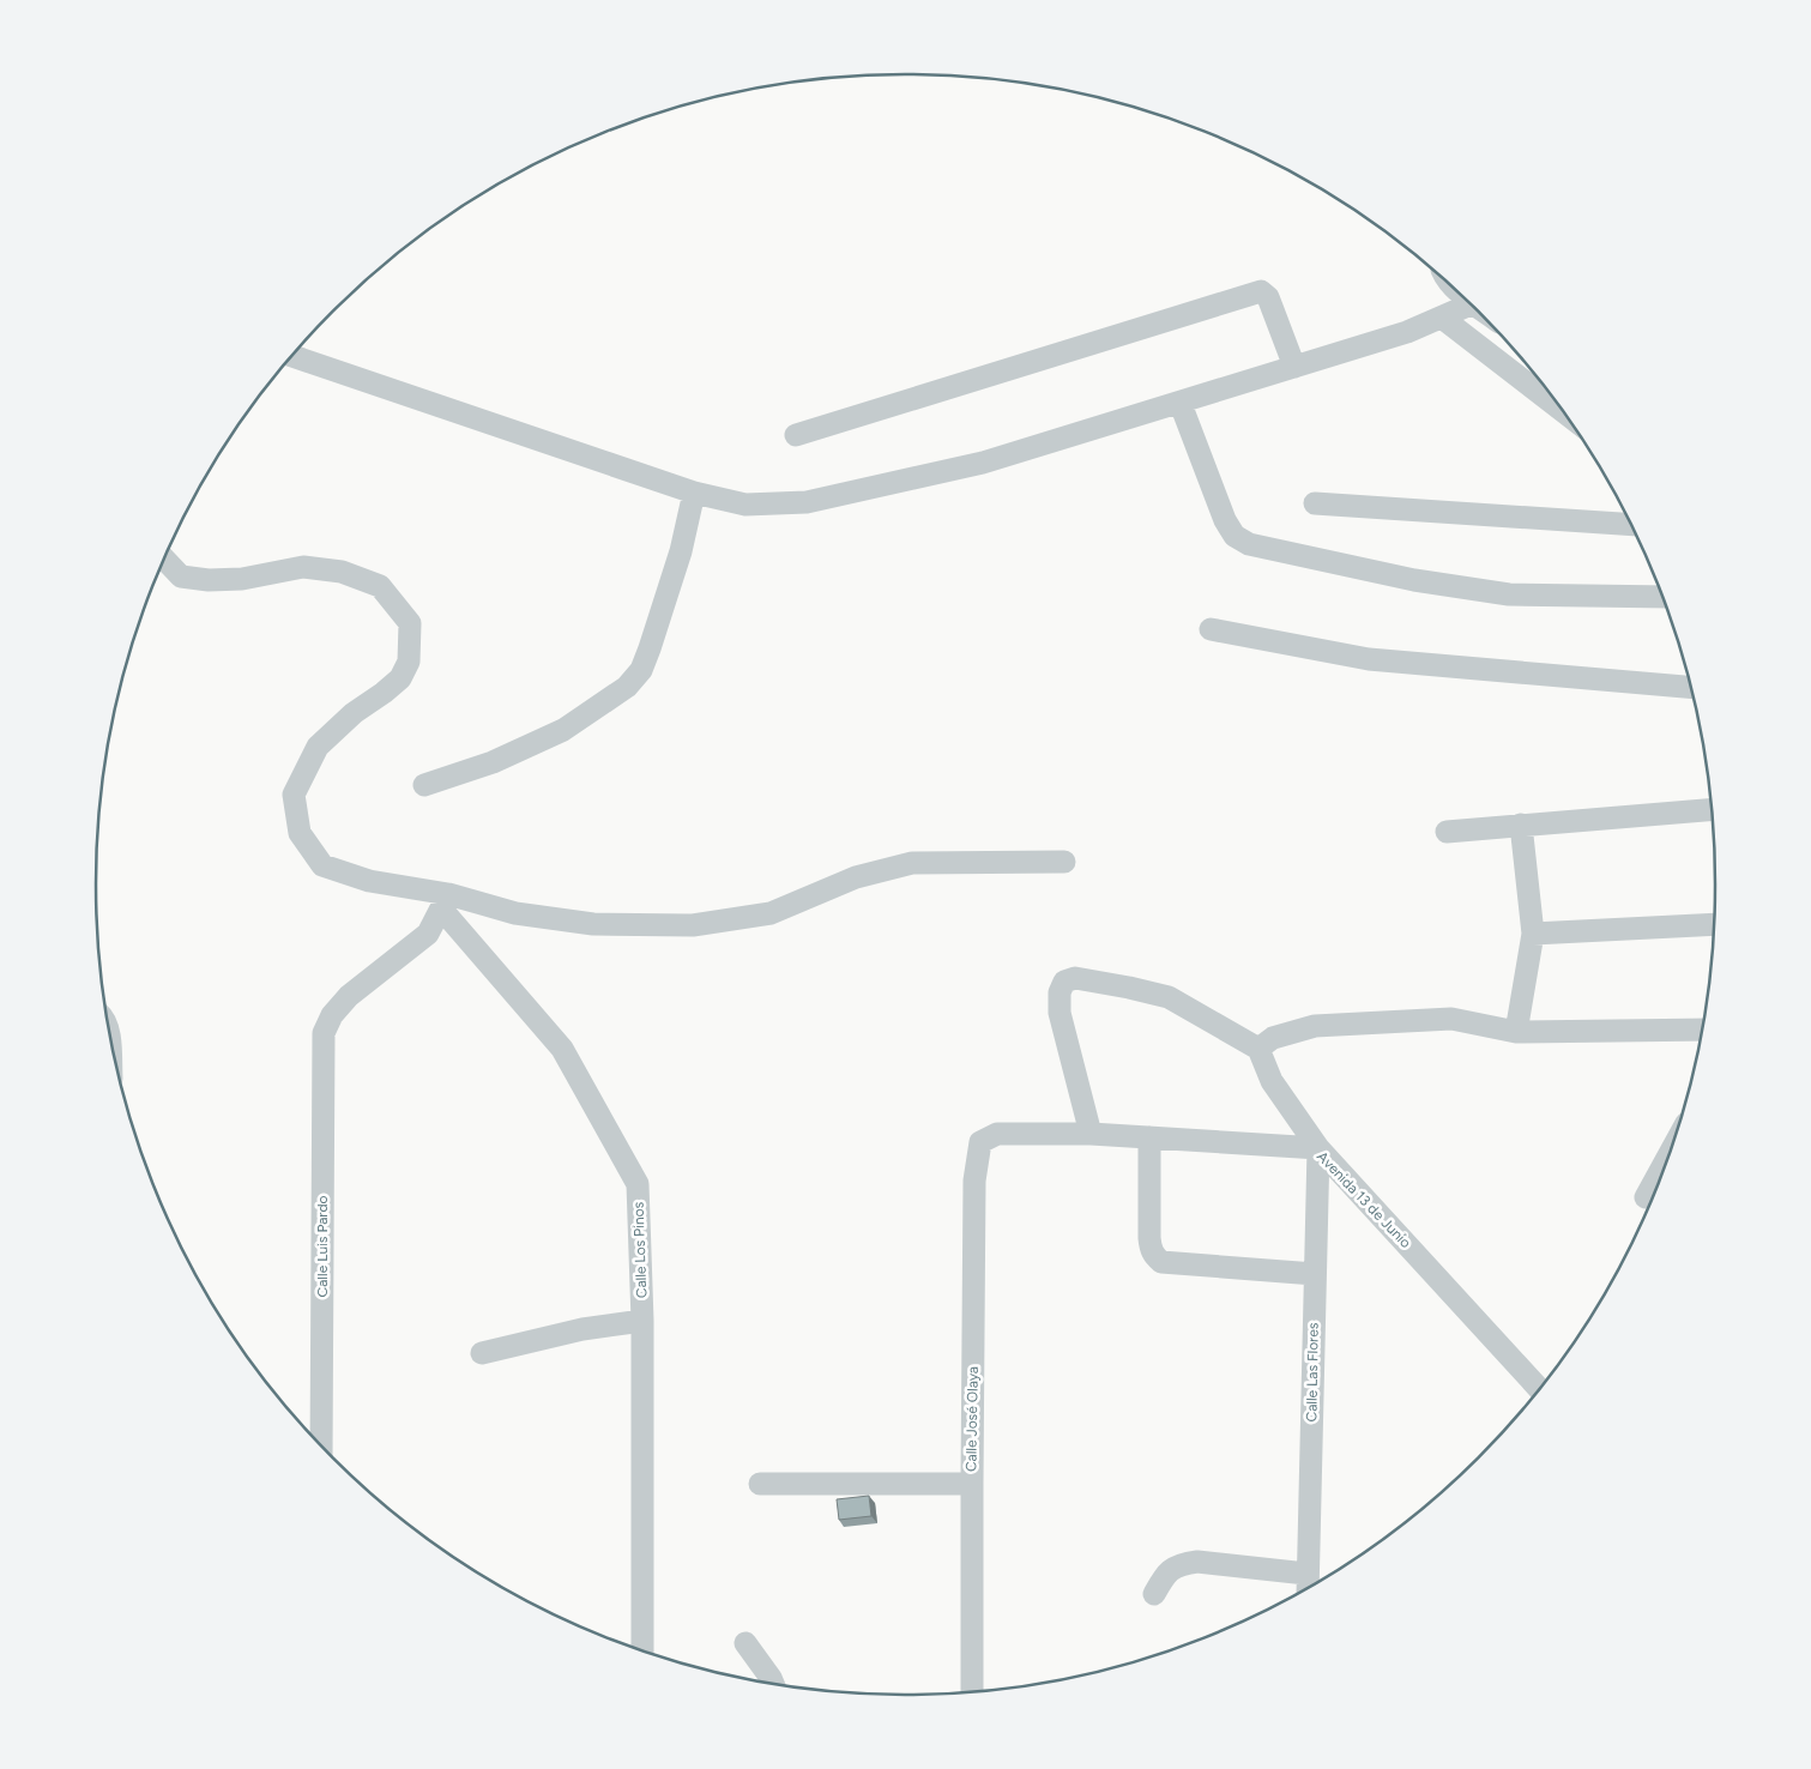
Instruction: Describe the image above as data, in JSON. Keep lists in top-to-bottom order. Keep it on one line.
{"streets":{"street":["Avenida 13 de Junio","Calle Luis Pardo","Calle Los Pinos","Calle Las Flores","Calle José Olaya"]},"crossings":[["Avenida 13 de Junio","Calle Las Flores"],["Avenida 13 de Junio","Calle José Olaya"],["Calle Luis Pardo","Calle Los Pinos"]]}
